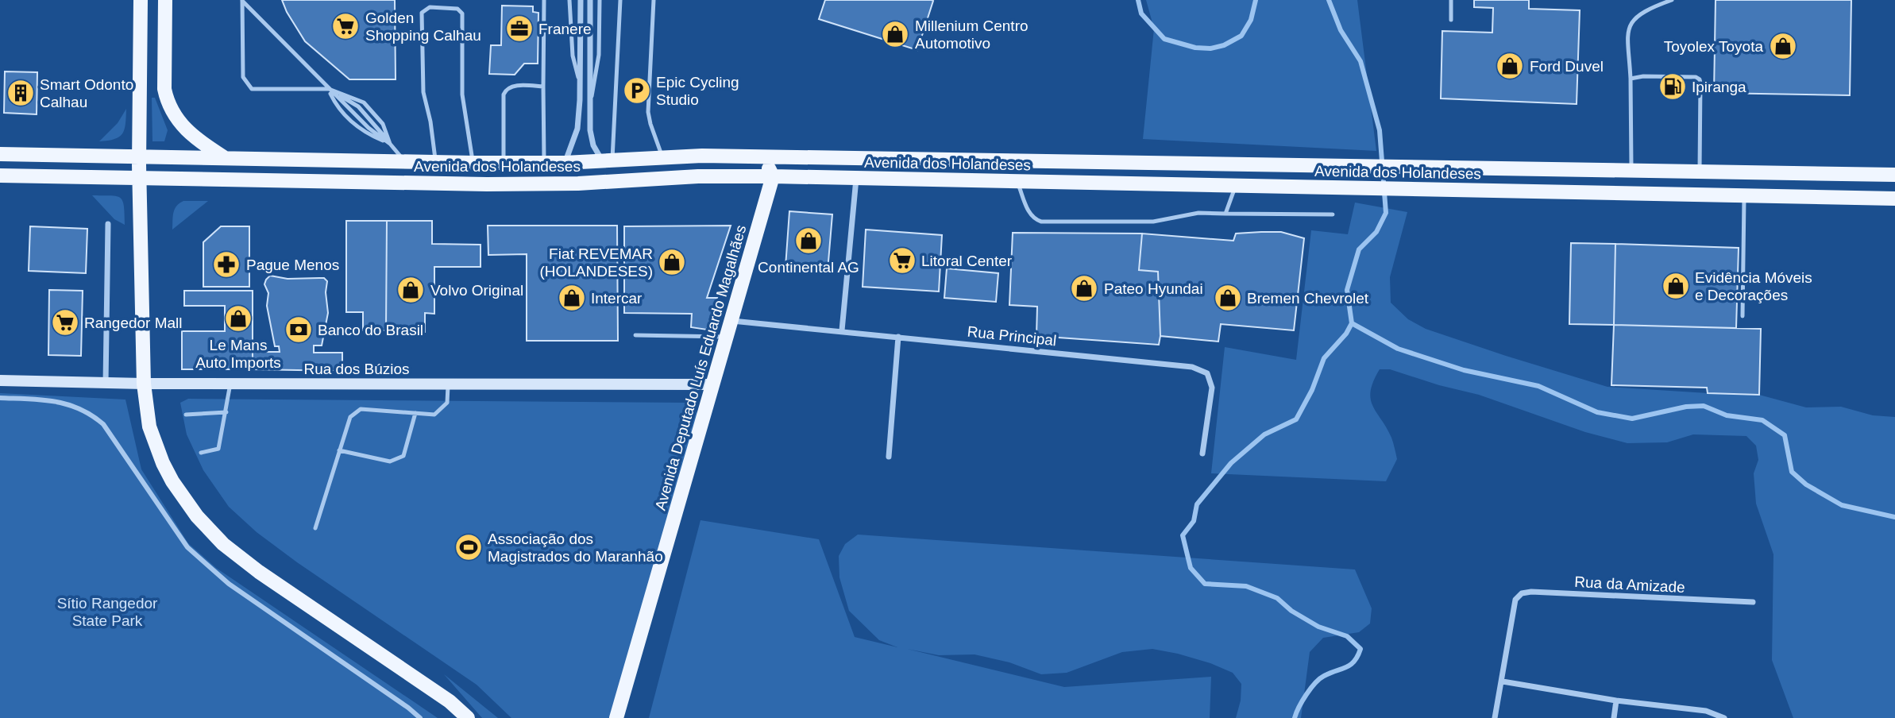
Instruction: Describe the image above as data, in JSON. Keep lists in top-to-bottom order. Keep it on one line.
{"streets":{"main road":["Avenida dos Holandeses","Avenida Deputado Luís Eduardo Magalhães","Rua dos Búzios"],"street":["Rua Principal","Rua da Amizade"]},"crossings":[["Avenida dos Holandeses","Avenida Deputado Luís Eduardo Magalhães"],["Rua Principal","Avenida Deputado Luís Eduardo Magalhães"],["Avenida Deputado Luís Eduardo Magalhães","Rua dos Búzios"]],"parks":["Sítio Rangedor State Park"],"places":{"supermarket":["Golden Shopping Calhau","Litoral Center","Rangedor Mall"],"office":["Franere"],"shop":["Millenium Centro Automotivo","Toyolex Toyota","Ford Duvel","Continental AG","Fiat REVEMAR (HOLANDESES)","Evidência Móveis e Decorações","Pateo Hyundai","Volvo Original","Intercar","Bremen Chevrolet","Le Mans Auto Imports"],"fuel station":["Ipiranga"],"parking":["Epic Cycling Studio"],"building":["Smart Odonto Calhau"],"pharmacy":["Pague Menos"],"bank":["Banco do Brasil"],"sports":["Associação dos Magistrados do Maranhão"]}}
